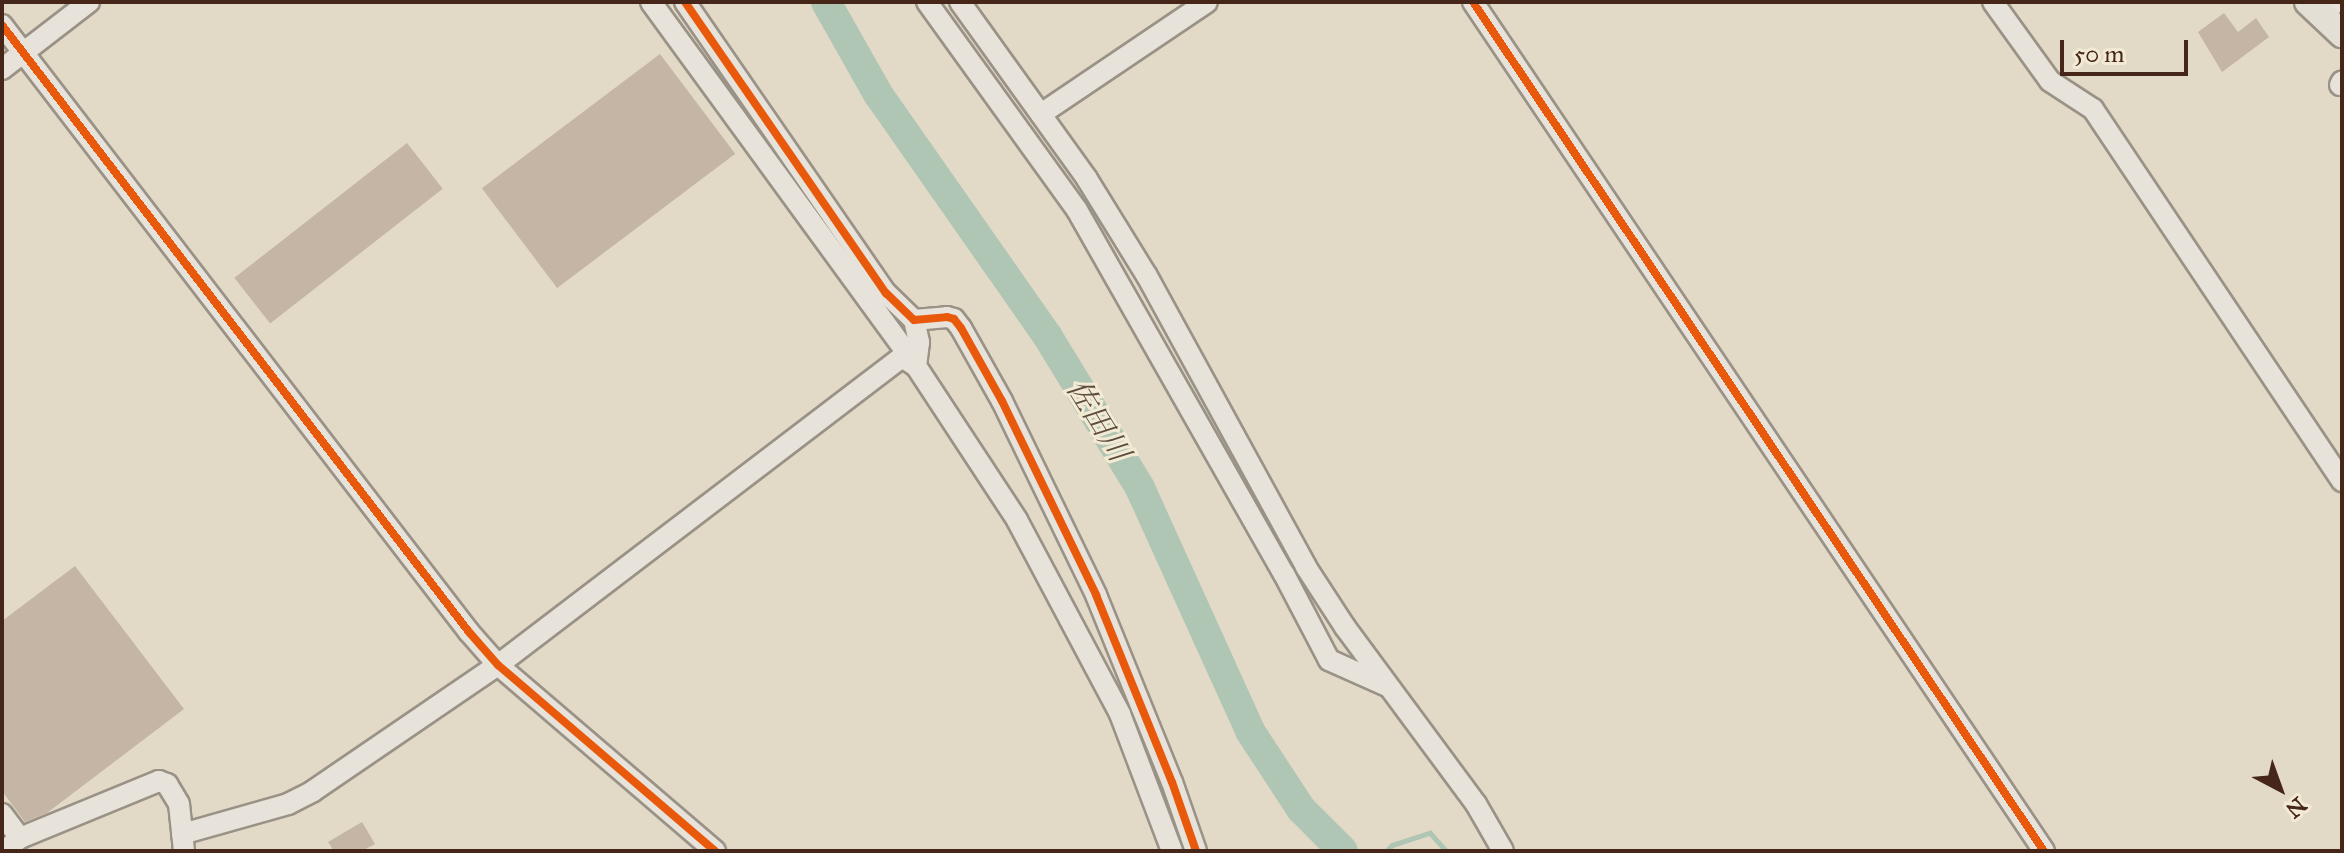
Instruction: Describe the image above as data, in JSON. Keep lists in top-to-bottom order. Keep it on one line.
{"water":["佐田川"],"scale_bar":"50 m","north":"bottom right"}
